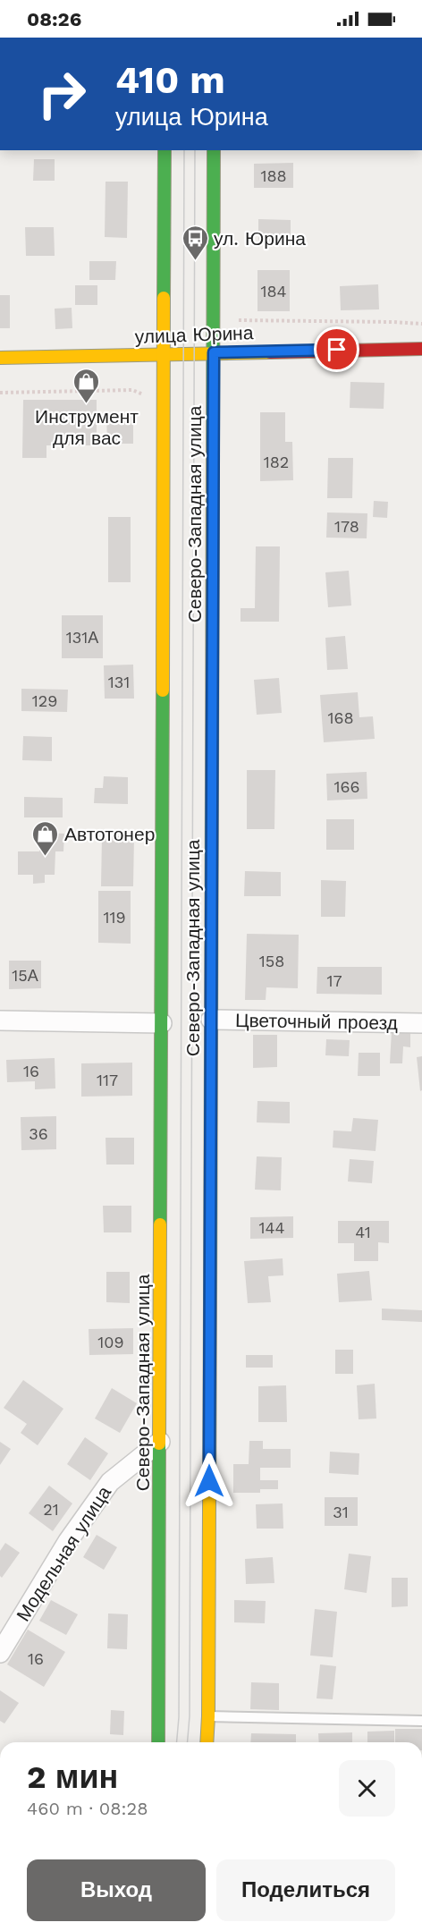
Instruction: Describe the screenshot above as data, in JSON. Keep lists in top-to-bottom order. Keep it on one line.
{"streets":{"main road":["улица Юрина","Северо-Западная улица"],"street":["Цветочный проезд","Модельная улица"]},"crossings":[["улица Юрина","Северо-Западная улица"],["Северо-Западная улица","Цветочный проезд"],["Северо-Западная улица","Модельная улица"]],"places":{"bus stop":["ул. Юрина"],"shop":["Инструмент для вас","Автотонер"]},"house_numbers":["188","184","182","178","131А","131","129","168","166","119","158","15А","17","16","117","36","144","41","109","21","31","16"],"page":{"status":"08:26","turn":["410 m","улица Юрина"],"heading":["2 мин","460 m · 08:28"],"buttons":["Выход","Поделиться"]}}
